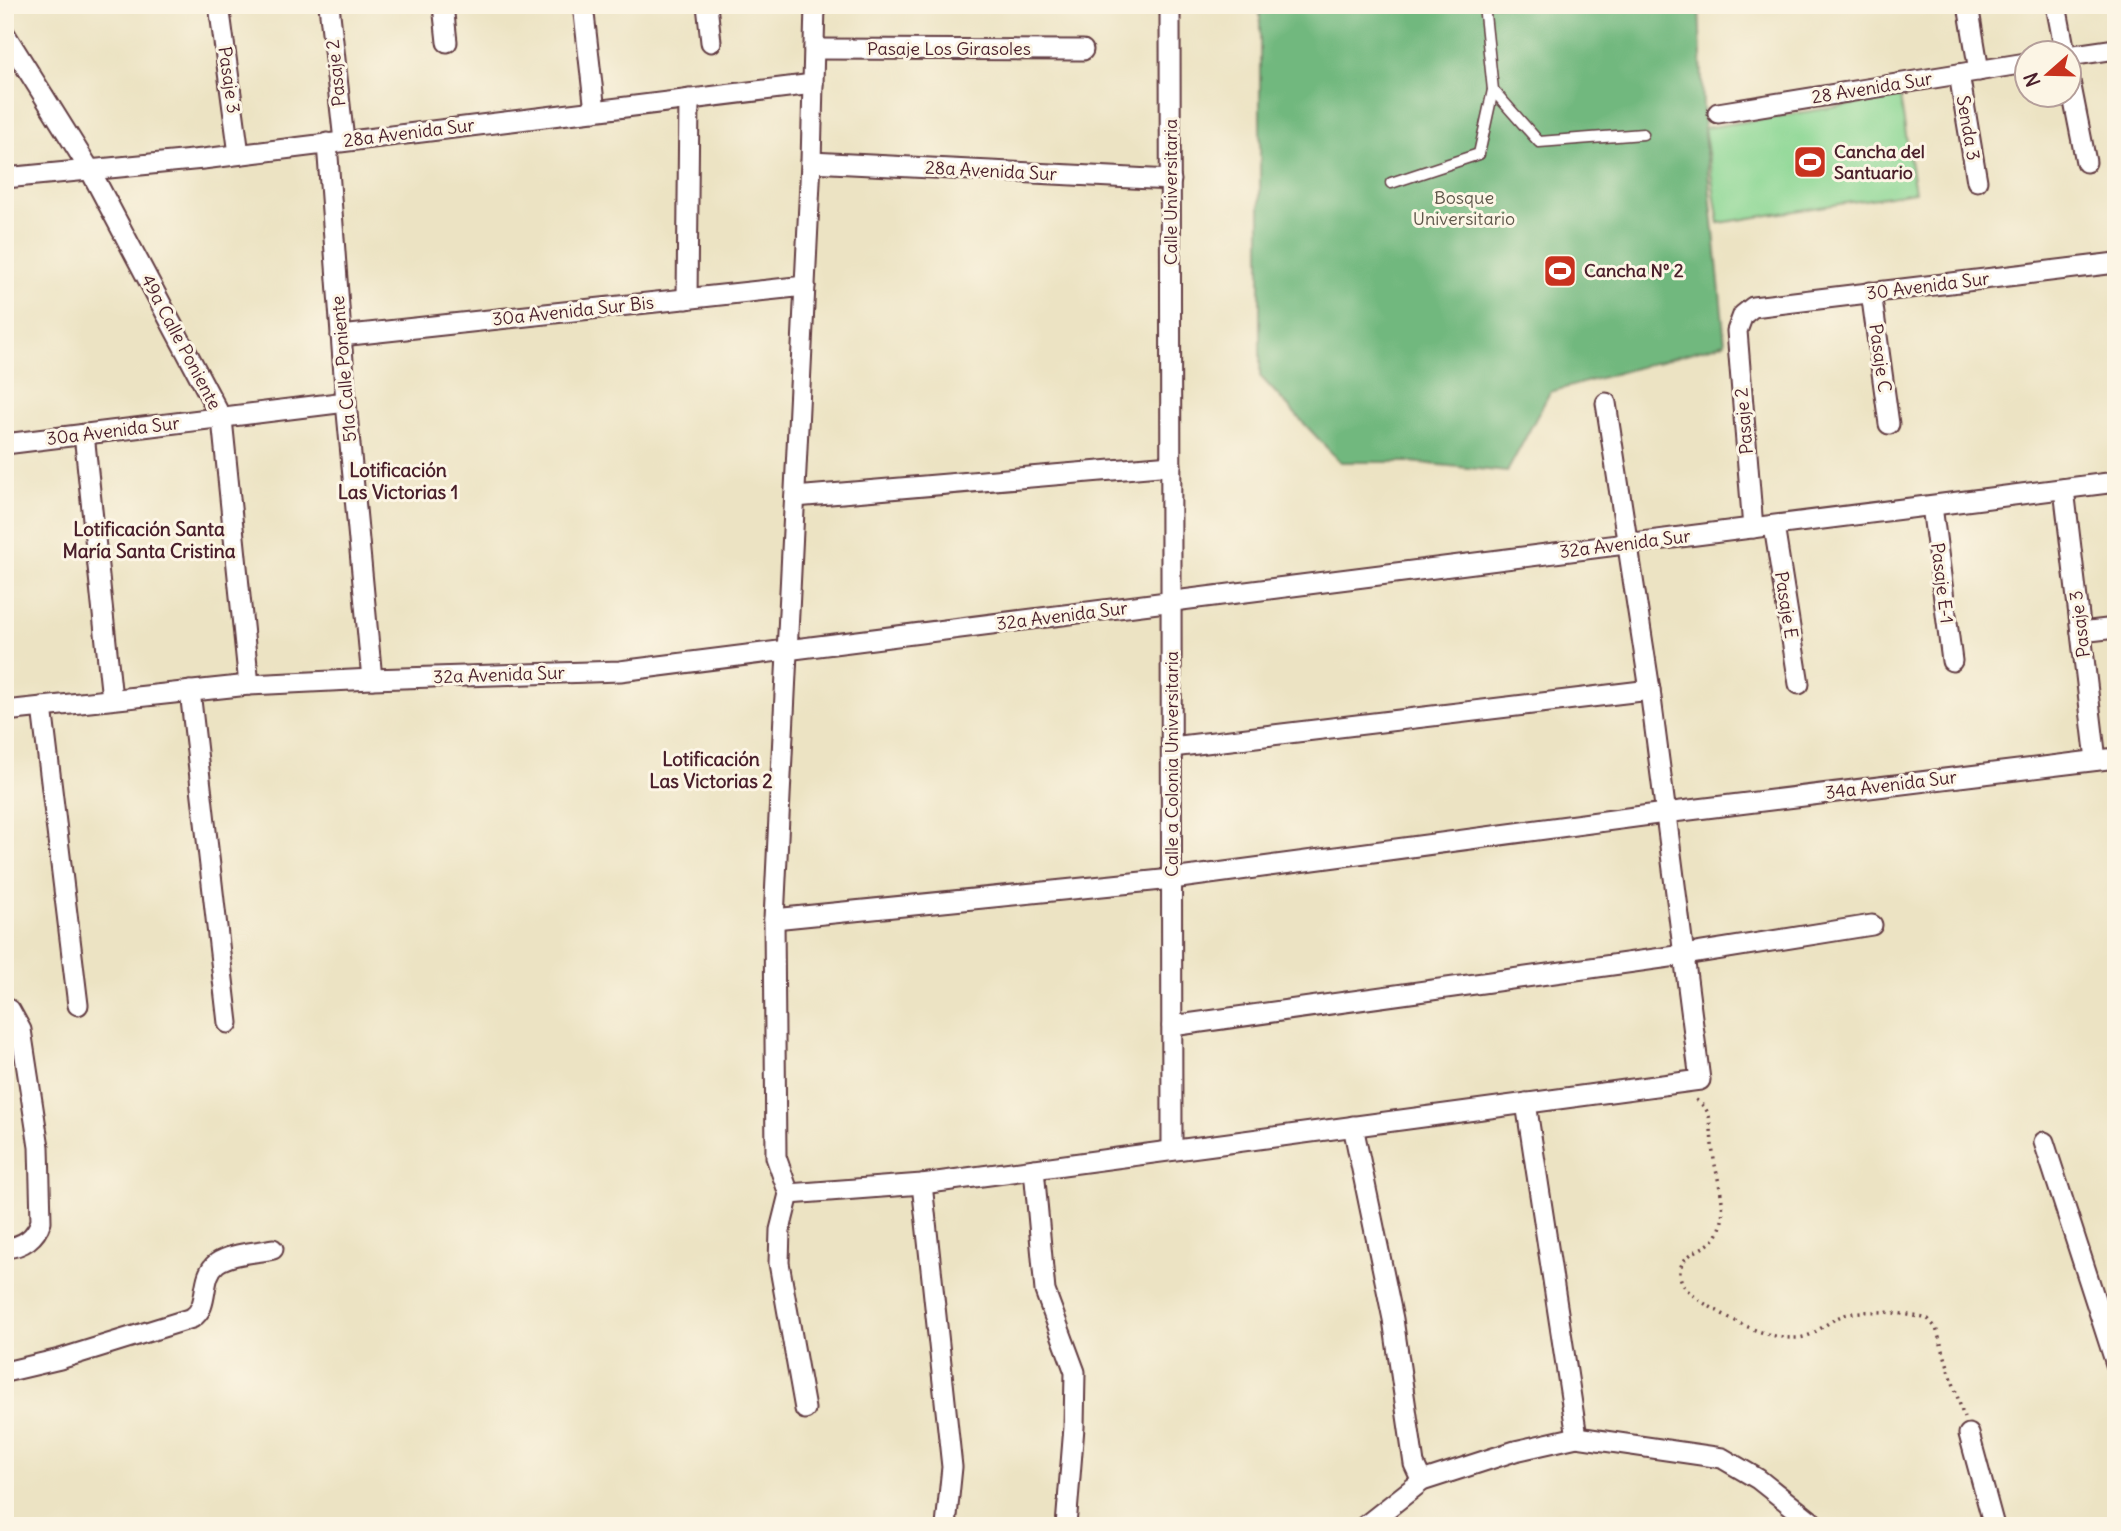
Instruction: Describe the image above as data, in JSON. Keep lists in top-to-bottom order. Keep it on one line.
{"streets":{"street":["Pasaje Los Girasoles","Pasaje 2","Pasaje 3","28 Avenida Sur","Senda 3","28a Avenida Sur","Calle Universitaria","30 Avenida Sur","30a Avenida Sur Bis","49a Calle Poniente","Pasaje C","51a Calle Poniente","30a Avenida Sur","32a Avenida Sur","Pasaje E-1","Pasaje E","Calle a Colonia Universitaria","34a Avenida Sur"]},"crossings":[["Pasaje 2","28a Avenida Sur"],["Pasaje 2","30 Avenida Sur"],["Pasaje 2","51a Calle Poniente"],["Pasaje 2","32a Avenida Sur"],["Pasaje 3","28a Avenida Sur"],["Pasaje 3","32a Avenida Sur"],["Pasaje 3","34a Avenida Sur"],["28 Avenida Sur","Senda 3"],["28a Avenida Sur","Calle Universitaria"],["28a Avenida Sur","49a Calle Poniente"],["28a Avenida Sur","51a Calle Poniente"],["Calle Universitaria","Calle a Colonia Universitaria"],["30 Avenida Sur","Pasaje C"],["30a Avenida Sur Bis","51a Calle Poniente"],["49a Calle Poniente","30a Avenida Sur"],["49a Calle Poniente","32a Avenida Sur"],["51a Calle Poniente","30a Avenida Sur"],["51a Calle Poniente","32a Avenida Sur"],["32a Avenida Sur","Pasaje E-1"],["32a Avenida Sur","Pasaje E"],["32a Avenida Sur","Calle a Colonia Universitaria"],["Calle a Colonia Universitaria","34a Avenida Sur"]],"districts":["Lotificación Las Victorias 1","Lotificación Santa María Santa Cristina","Lotificación Las Victorias 2"],"parks":["Bosque Universitario"],"places":{"sports":["Cancha del Santuario","Cancha Nº 2"]},"north":"left"}
